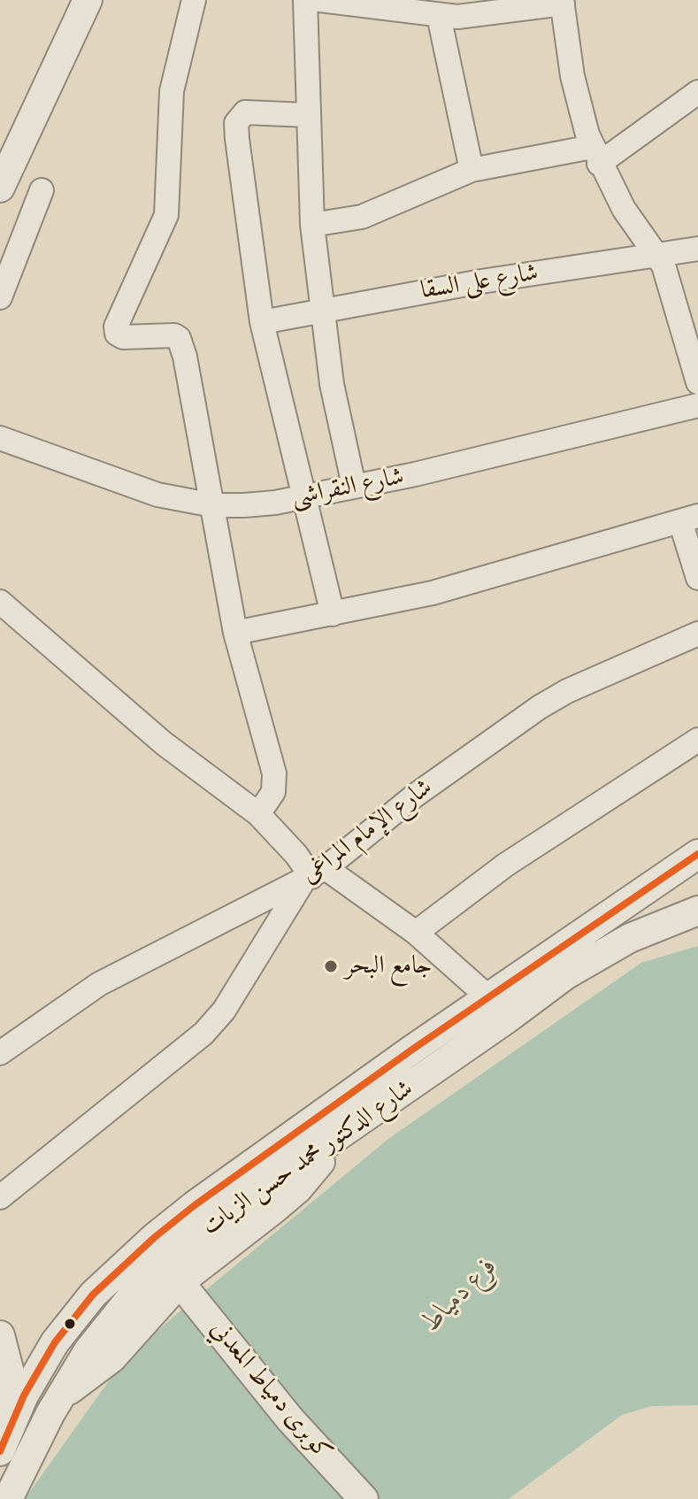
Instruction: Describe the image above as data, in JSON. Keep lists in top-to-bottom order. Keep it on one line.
{"streets":{"street":["شارع على السقا","شارع النقراشى","شارع الإمام المراغى","شارع الدكتور محمد حسن الزيات","كوبرى دمياط المعدني"]},"water":["فرع دمياط"],"places":["جامع البحر"]}
